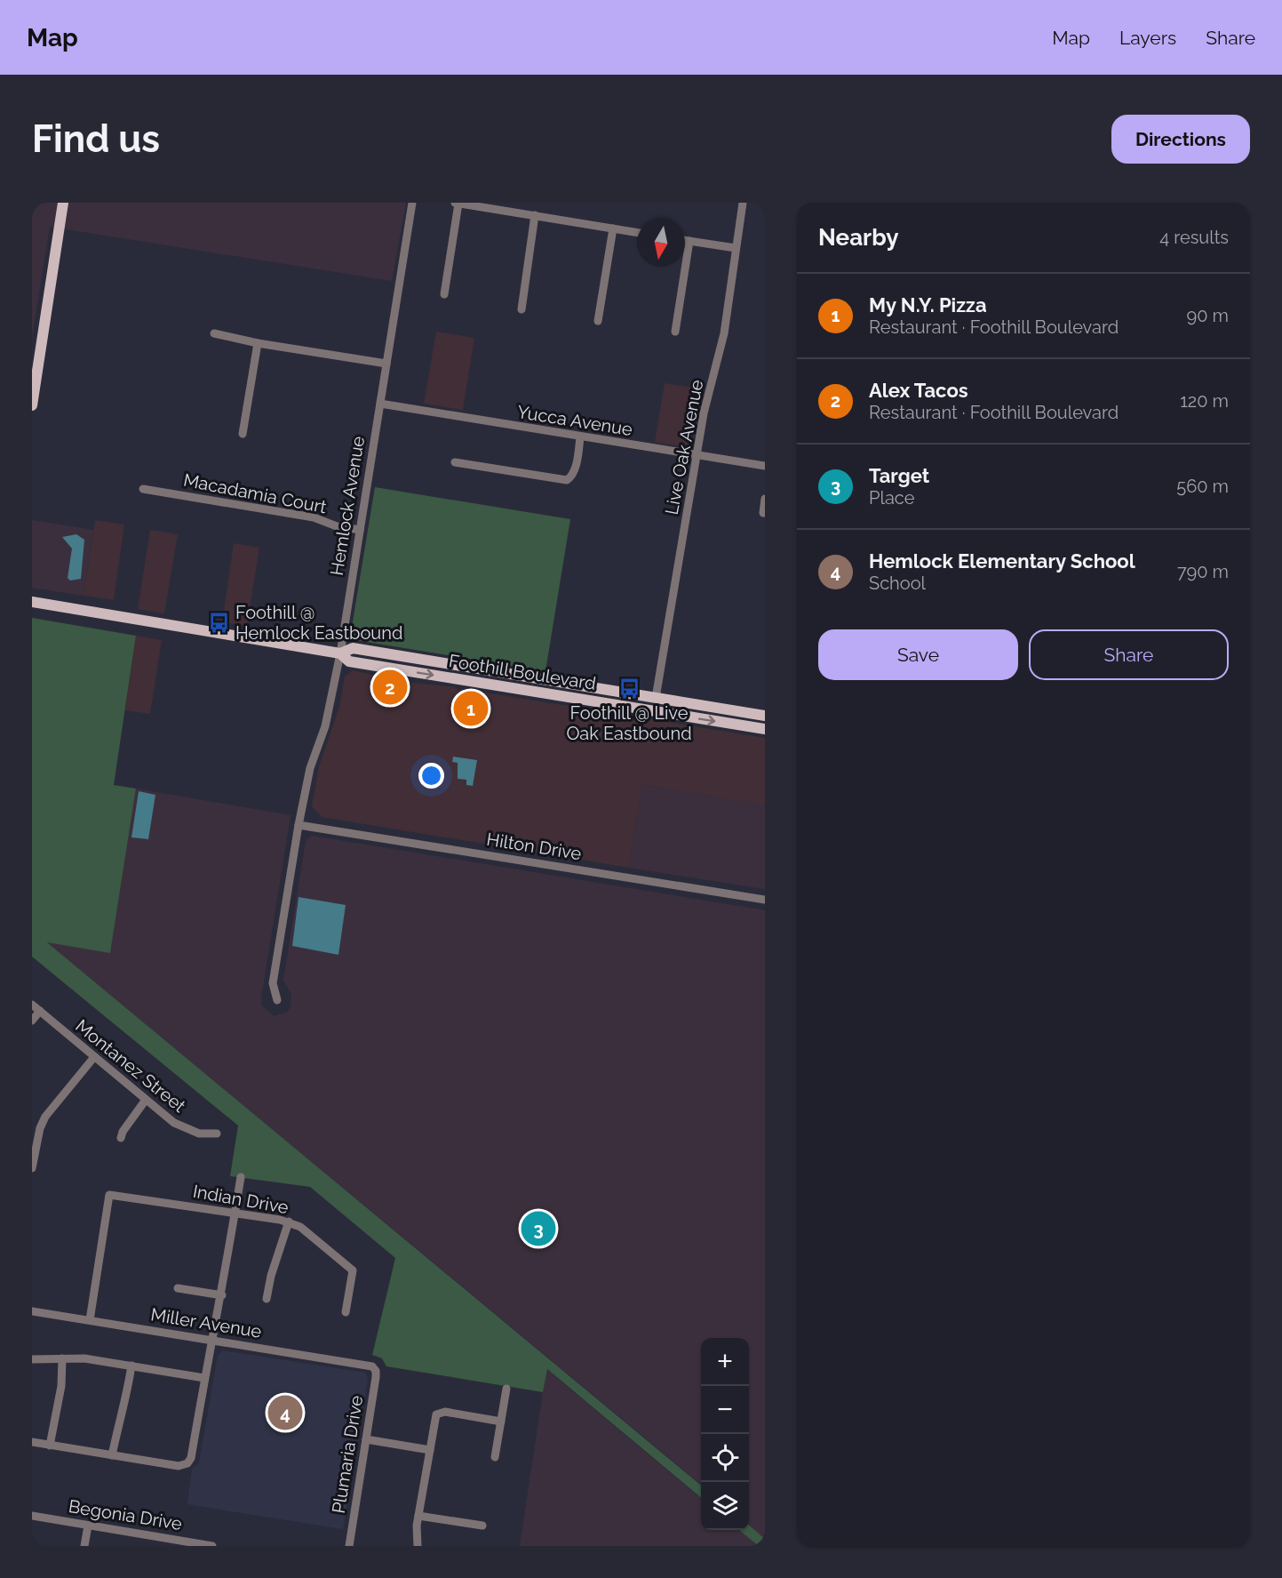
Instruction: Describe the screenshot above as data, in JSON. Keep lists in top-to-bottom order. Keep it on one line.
{"streets":{"main road":["Foothill Boulevard"],"street":["Yucca Avenue","Live Oak Avenue","Macadamia Court","Hemlock Avenue","Hilton Drive","Montanez Street","Indian Drive","Miller Avenue","Plumaria Drive","Begonia Drive"]},"crossings":[["Yucca Avenue","Live Oak Avenue"],["Yucca Avenue","Hemlock Avenue"],["Live Oak Avenue","Foothill Boulevard"],["Macadamia Court","Hemlock Avenue"],["Hemlock Avenue","Foothill Boulevard"],["Hemlock Avenue","Hilton Drive"],["Indian Drive","Miller Avenue"],["Miller Avenue","Plumaria Drive"]],"places":{"bus stop":["Foothill @ Hemlock Eastbound","Foothill @ Live Oak Eastbound"]},"north":"bottom","page":{"header":"Map","nav":["Map","Layers","Share"],"buttons":["Directions",["Save","Share"]],"title":"Find us","heading":["Nearby","4 results"],"list":[{"mark":"1","name":"My N.Y. Pizza","note":"Restaurant · Foothill Boulevard","value":"90 m"},{"mark":"2","name":"Alex Tacos","note":"Restaurant · Foothill Boulevard","value":"120 m"},{"mark":"3","name":"Target","note":"Place","value":"560 m"},{"mark":"4","name":"Hemlock Elementary School","note":"School","value":"790 m"}],"pins":["2","1","3","4"],"map_buttons":["+","−"]}}
